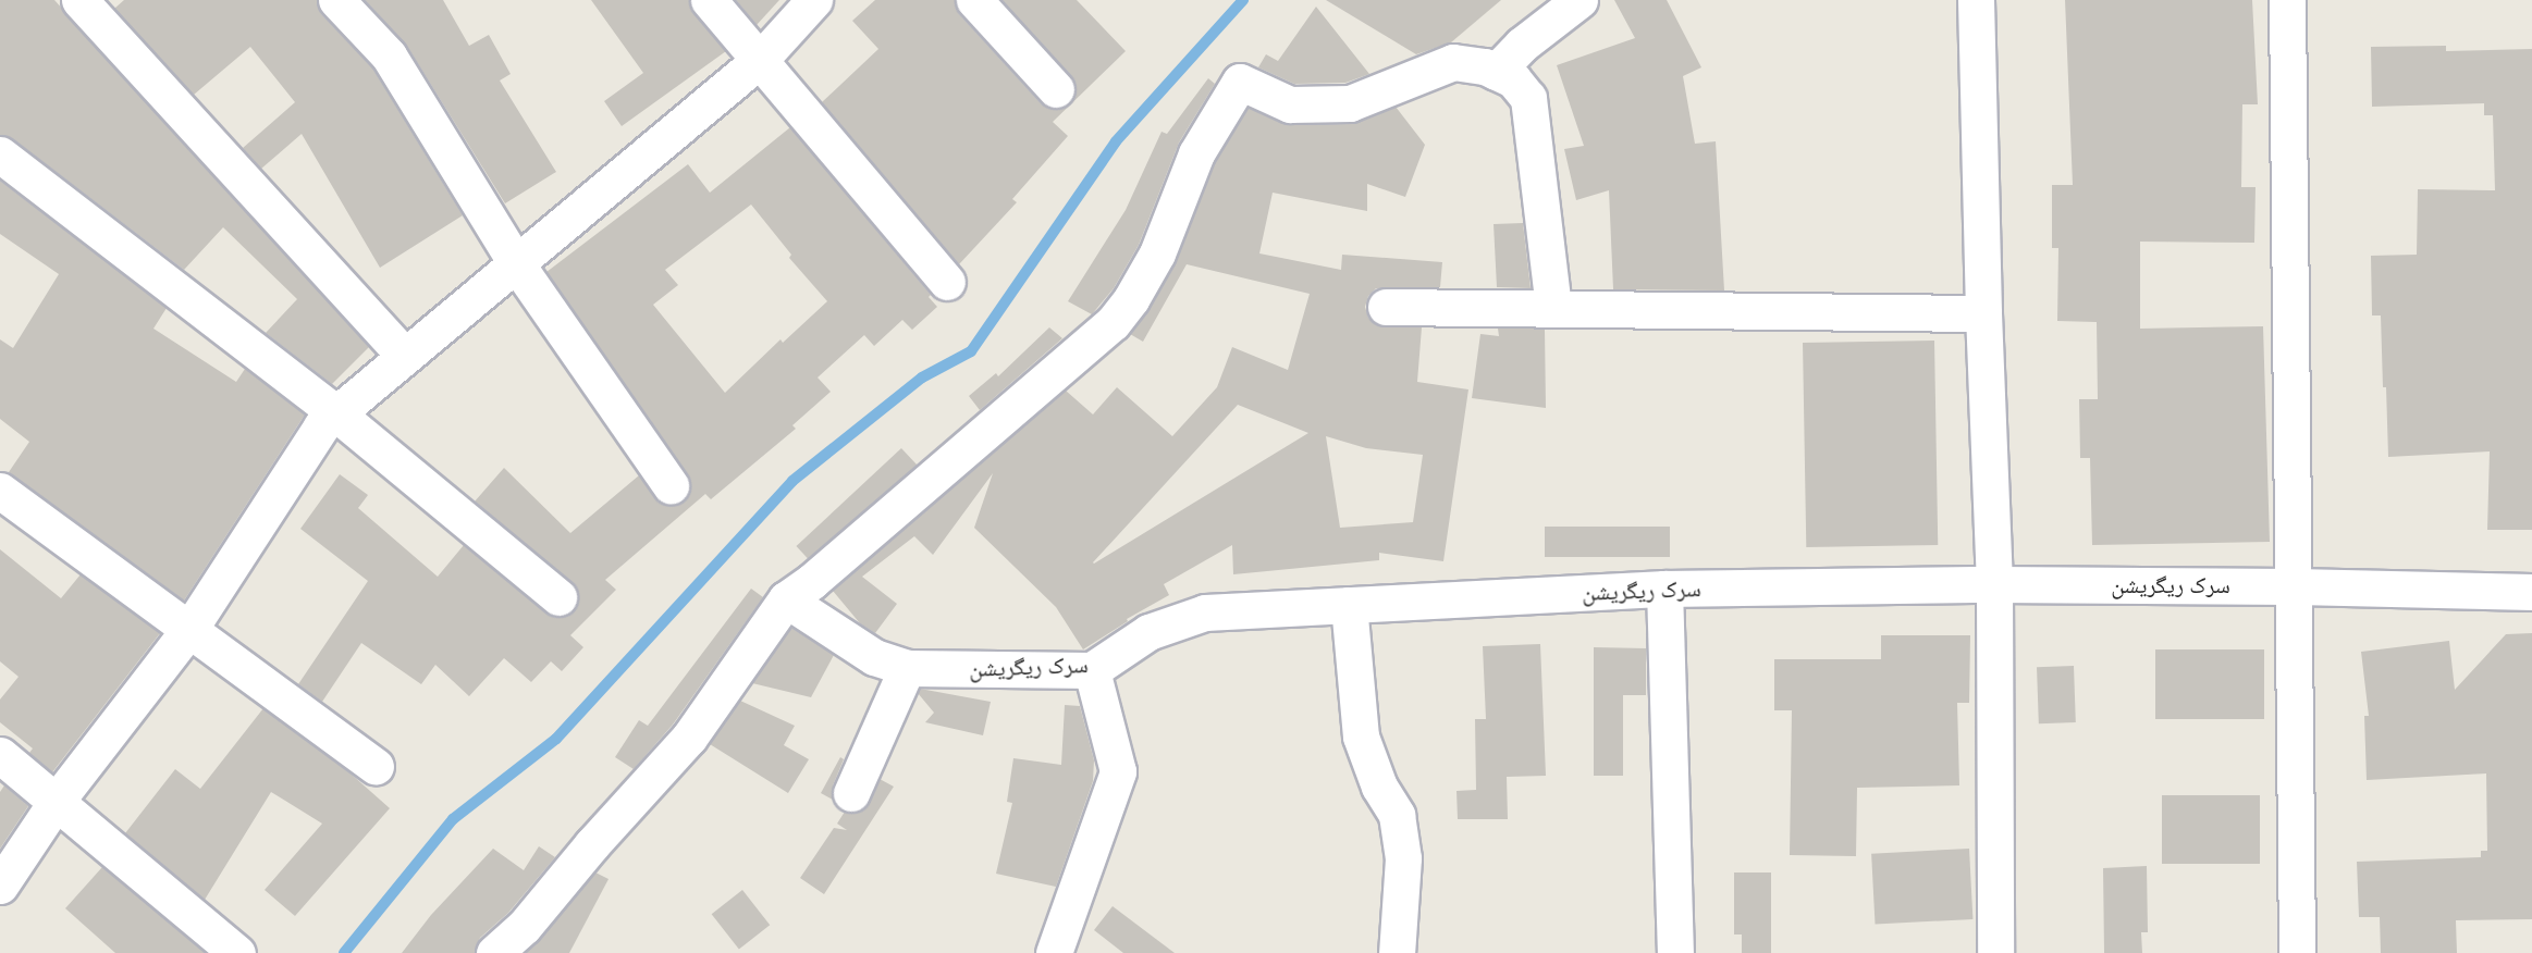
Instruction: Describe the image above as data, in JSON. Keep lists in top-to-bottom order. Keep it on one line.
{"streets":{"street":["سرک ریگریشن"]}}
